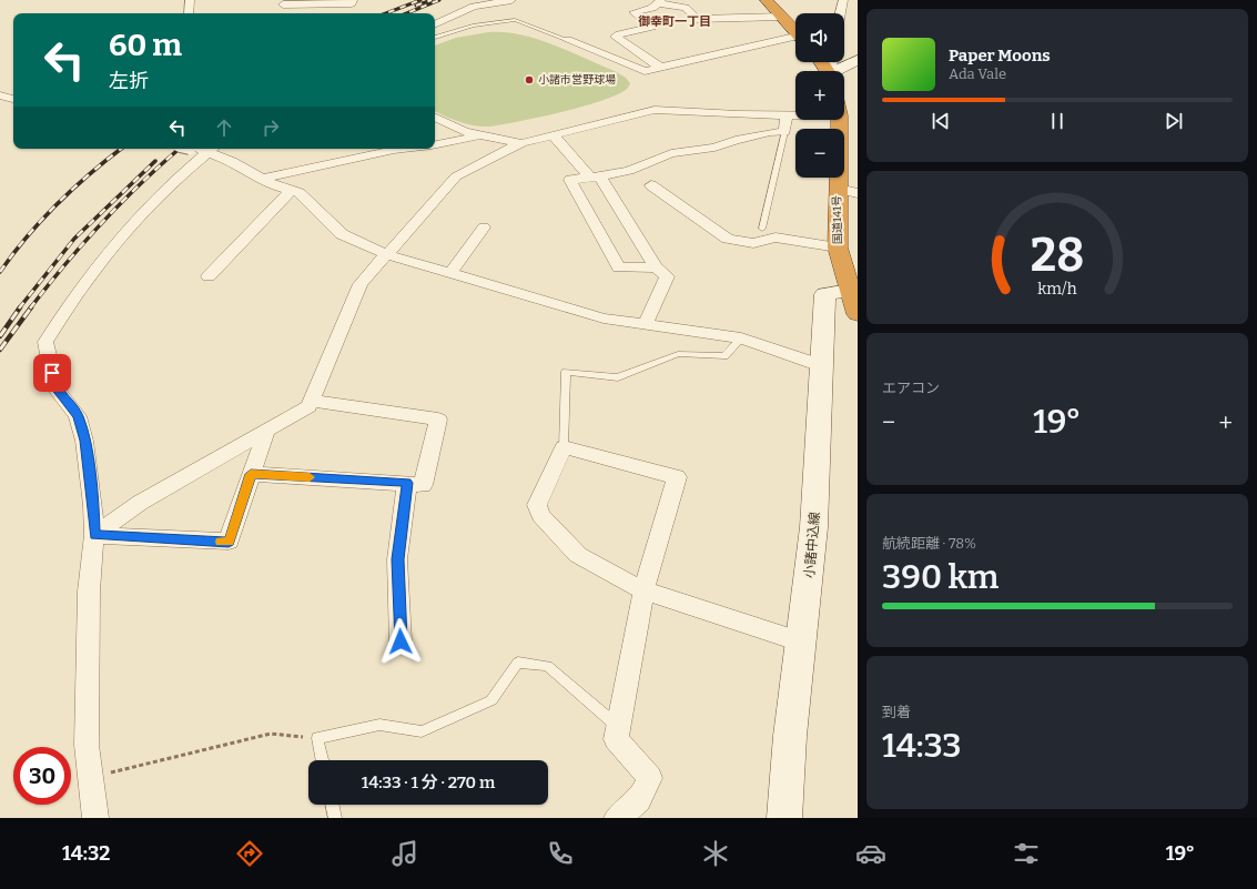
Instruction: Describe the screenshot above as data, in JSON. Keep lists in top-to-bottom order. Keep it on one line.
{"streets":{"highway":["国道141号"],"main road":["小諸中込線"]},"crossings":[["国道141号","小諸中込線"]],"districts":["御幸町一丁目"],"places":["小諸市営野球場"],"page":{"map_buttons":["+","−"],"turn":["60 m","左折"],"song":["Paper Moons","Ada Vale"],"tile":["エアコン",["航続距離 · 78%","390 km"],["到着","14:33"]],"heat":["−","19°","+"],"limit":"30","trip":"14:33 · 1 分 · 270 m","tabs":["14:32","19°"],"gauge":["28","km/h"]}}
